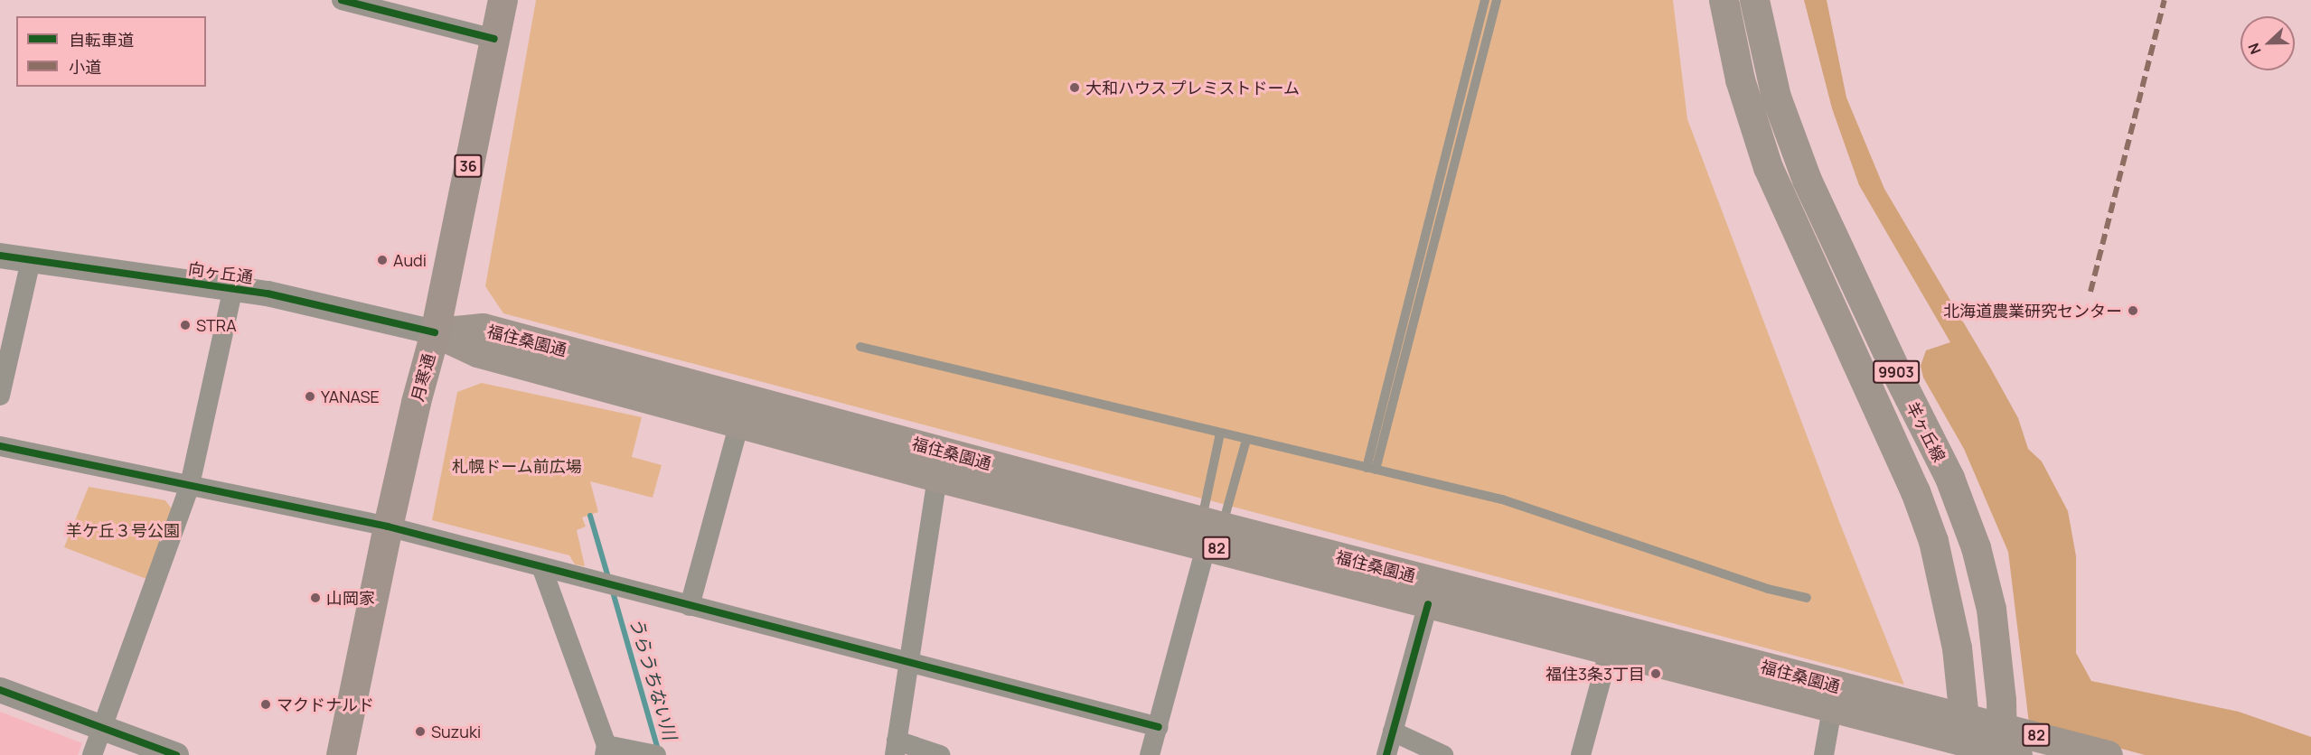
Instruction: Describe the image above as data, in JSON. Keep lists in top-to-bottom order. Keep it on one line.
{"streets":{"highway":["36","月寒通"],"main road":["福住桑園通","9903","羊ヶ丘線","82"],"street":["向ヶ丘通"]},"crossings":[["向ヶ丘通","福住桑園通"],["向ヶ丘通","月寒通"],["福住桑園通","月寒通"],["福住桑園通","羊ヶ丘線"]],"water":["うらうちない川"],"parks":["札幌ドーム前広場","羊ケ丘３号公園"],"places":["大和ハウス プレミストドーム","Audi","北海道農業研究センター","STRA","YANASE","山岡家","福住3条3丁目","マクドナルド","Suzuki"],"legend":["自転車道","小道"],"north":"left"}
